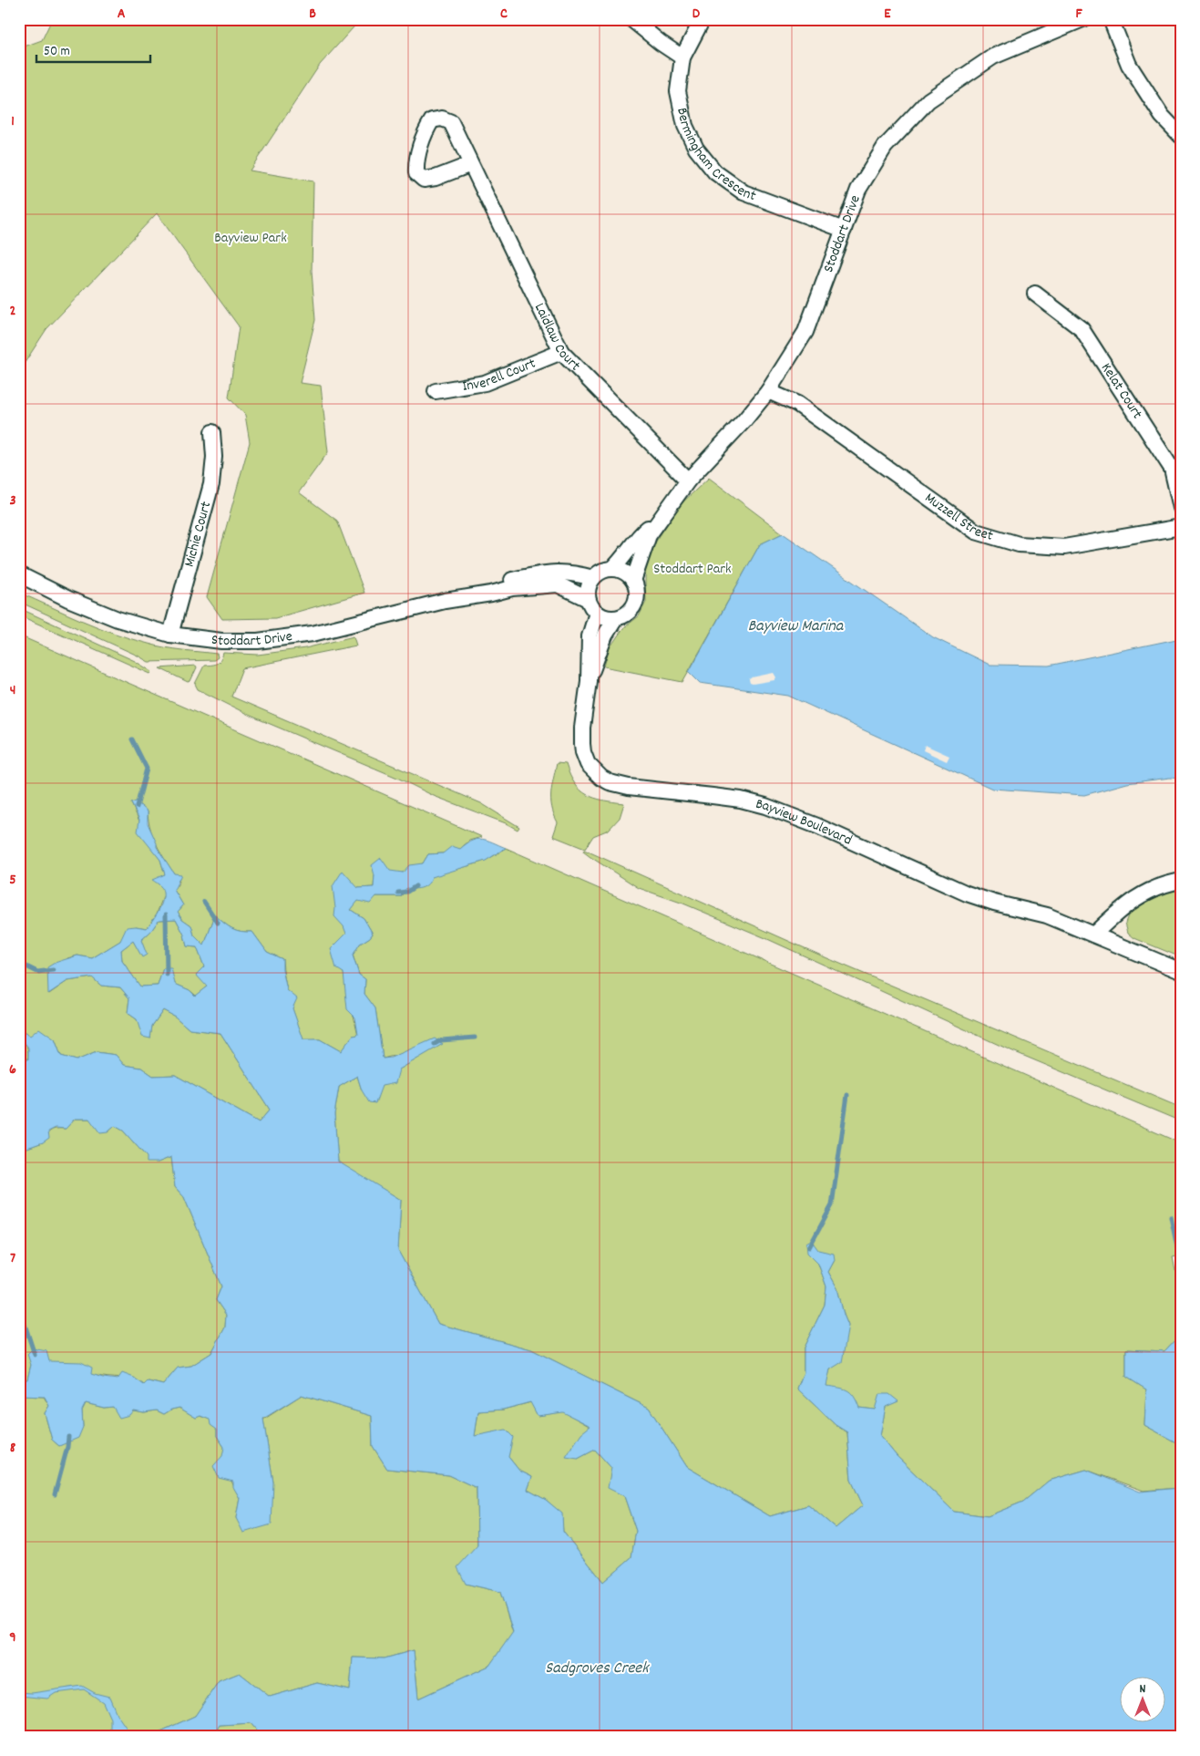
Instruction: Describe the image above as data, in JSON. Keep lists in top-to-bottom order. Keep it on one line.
{"streets":{"street":["Bermingham Crescent","Stoddart Drive","Laidlaw Court","Inverell Court","Kelat Court","Muzzell Street","Michie Court","Bayview Boulevard"]},"crossings":[["Bermingham Crescent","Stoddart Drive"],["Stoddart Drive","Laidlaw Court"],["Stoddart Drive","Muzzell Street"],["Stoddart Drive","Michie Court"],["Stoddart Drive","Bayview Boulevard"],["Laidlaw Court","Inverell Court"]],"water":["Bayview Marina","Sadgroves Creek"],"parks":["Bayview Park","Stoddart Park"],"scale_bar":"50 m","north":"top","grid":{"columns":["A","B","C","D","E","F"],"rows":["1","2","3","4","5","6","7","8","9"]}}
